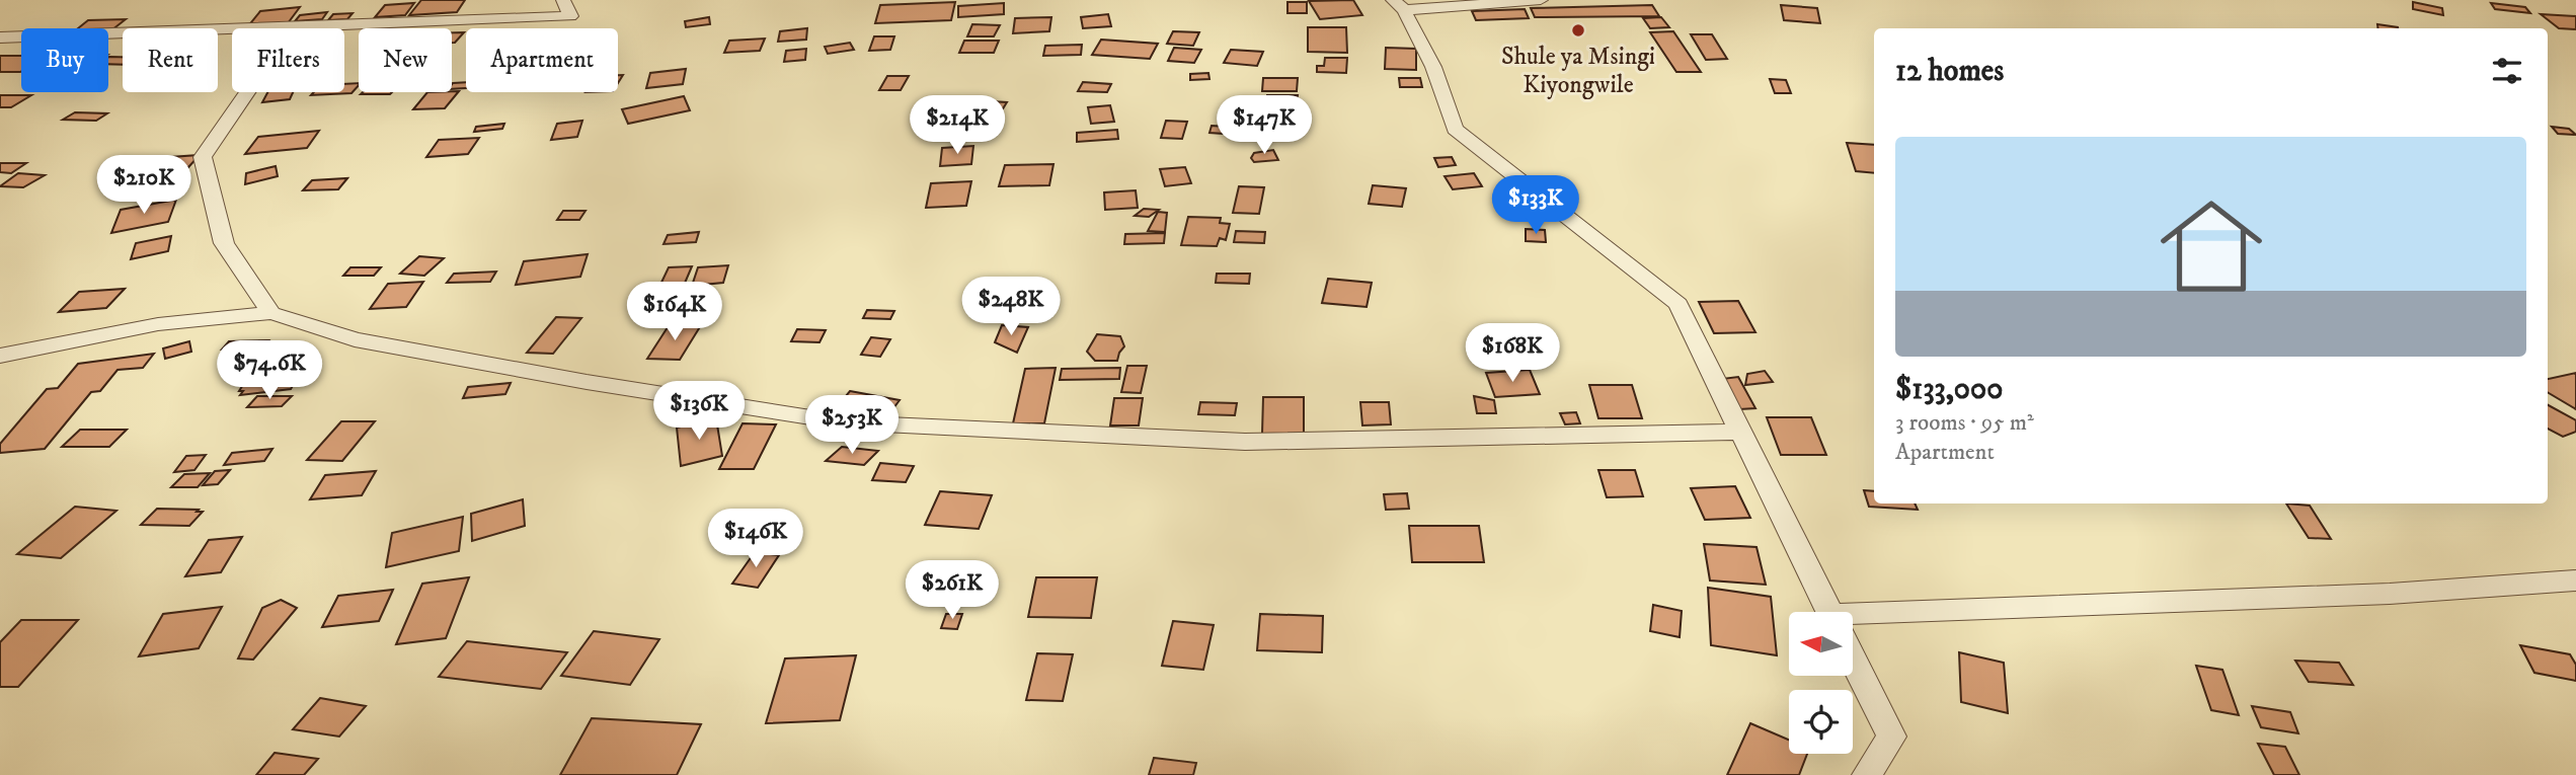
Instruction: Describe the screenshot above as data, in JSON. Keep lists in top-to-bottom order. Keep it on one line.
{"places":["Shule ya Msingi Kiyongwile"],"north":"left","page":{"chip":["Buy","Rent","Filters","New","Apartment"],"heading":"12 homes","price":["$214K","$147K","$210K","$133K","$248K","$164K","$168K","$74.6K","$136K","$253K","$146K","$261K"],"list":[{"name":"$133,000","note":"3 rooms · 95 m² · Apartment"}]}}
